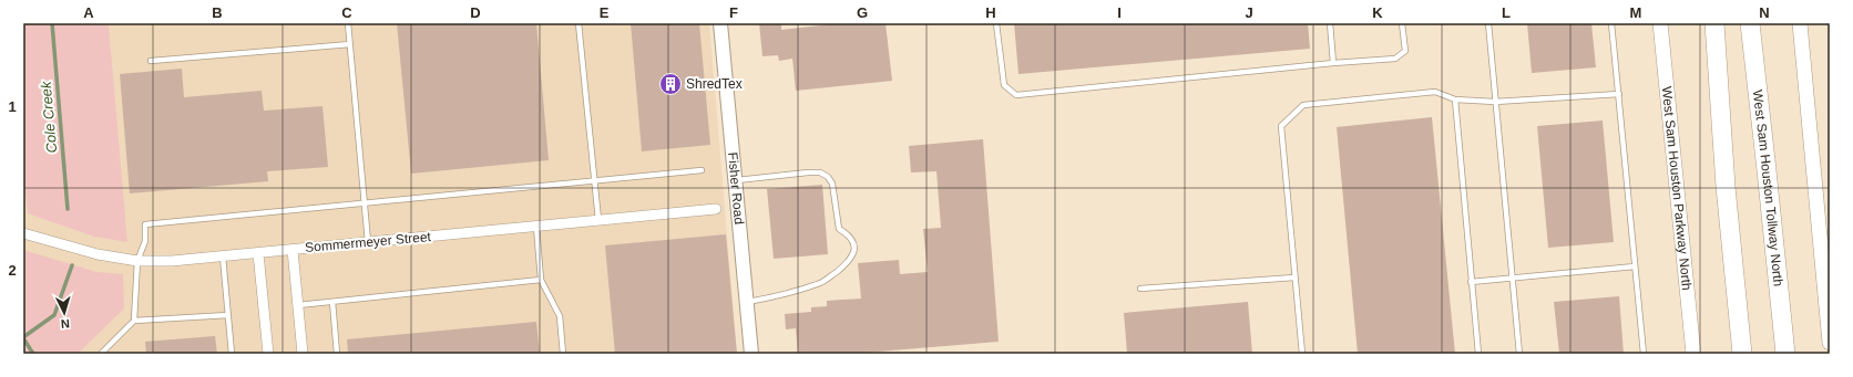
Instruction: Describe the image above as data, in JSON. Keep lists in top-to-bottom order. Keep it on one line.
{"streets":{"highway":["West Sam Houston Tollway North"],"main road":["West Sam Houston Parkway North"],"street":["Fisher Road","Sommermeyer Street"]},"water":["Cole Creek"],"places":{"building":["ShredTex"]},"north":"bottom","grid":{"columns":["A","B","C","D","E","F","G","H","I","J","K","L","M","N"],"rows":["1","2"]}}
